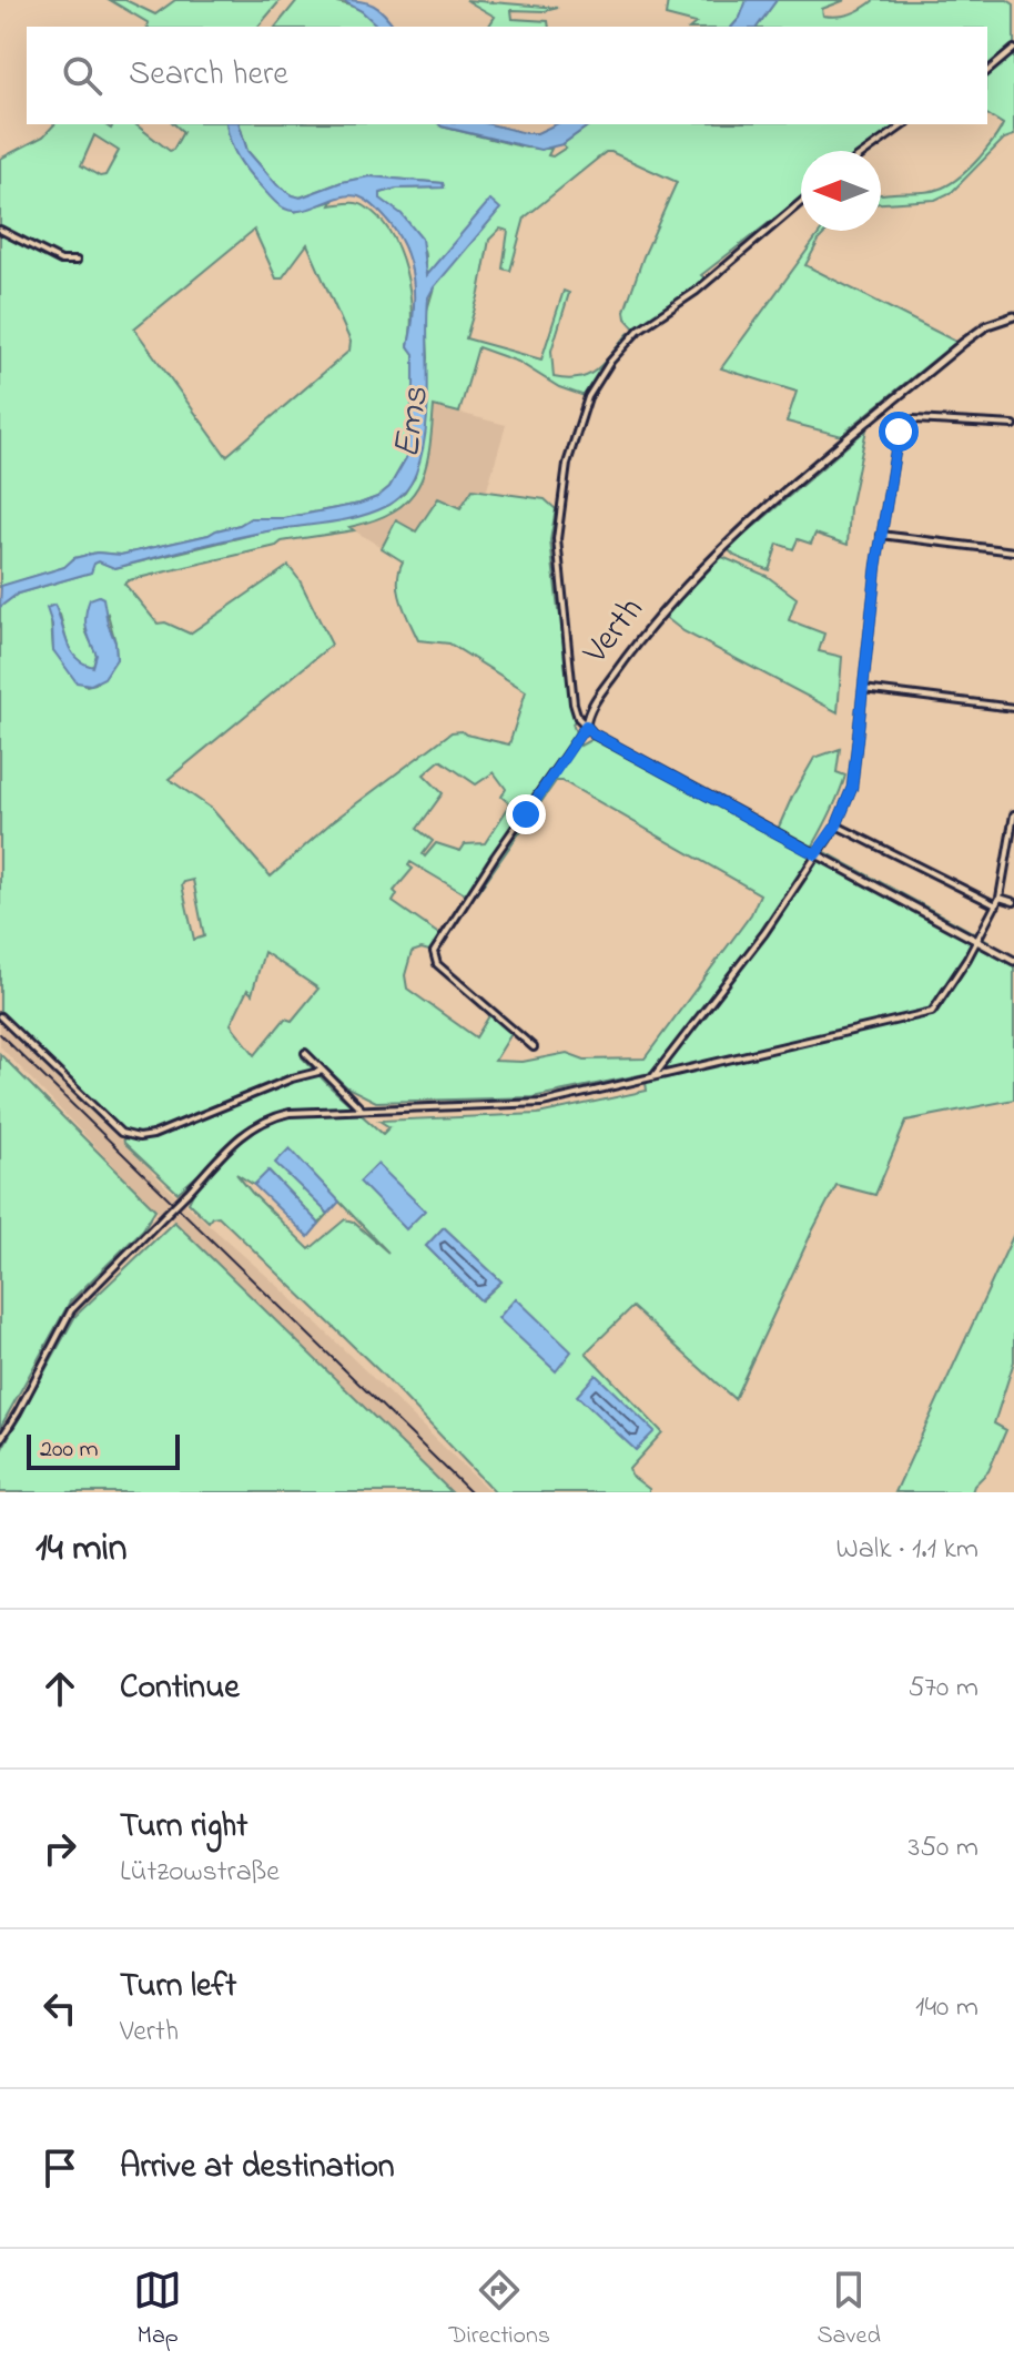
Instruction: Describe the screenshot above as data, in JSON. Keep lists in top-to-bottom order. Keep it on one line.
{"streets":{"street":["Verth"]},"water":["Ems"],"scale_bar":"200 m","north":"left","page":{"search":"Search here","scale":"200 m","heading":["14 min","Walk · 1.1 km"],"list":[["Continue","570 m"],["Turn right","Lützowstraße","350 m"],["Turn left","Verth","140 m"],"Arrive at destination"],"nav":["Map","Directions","Saved"]}}
